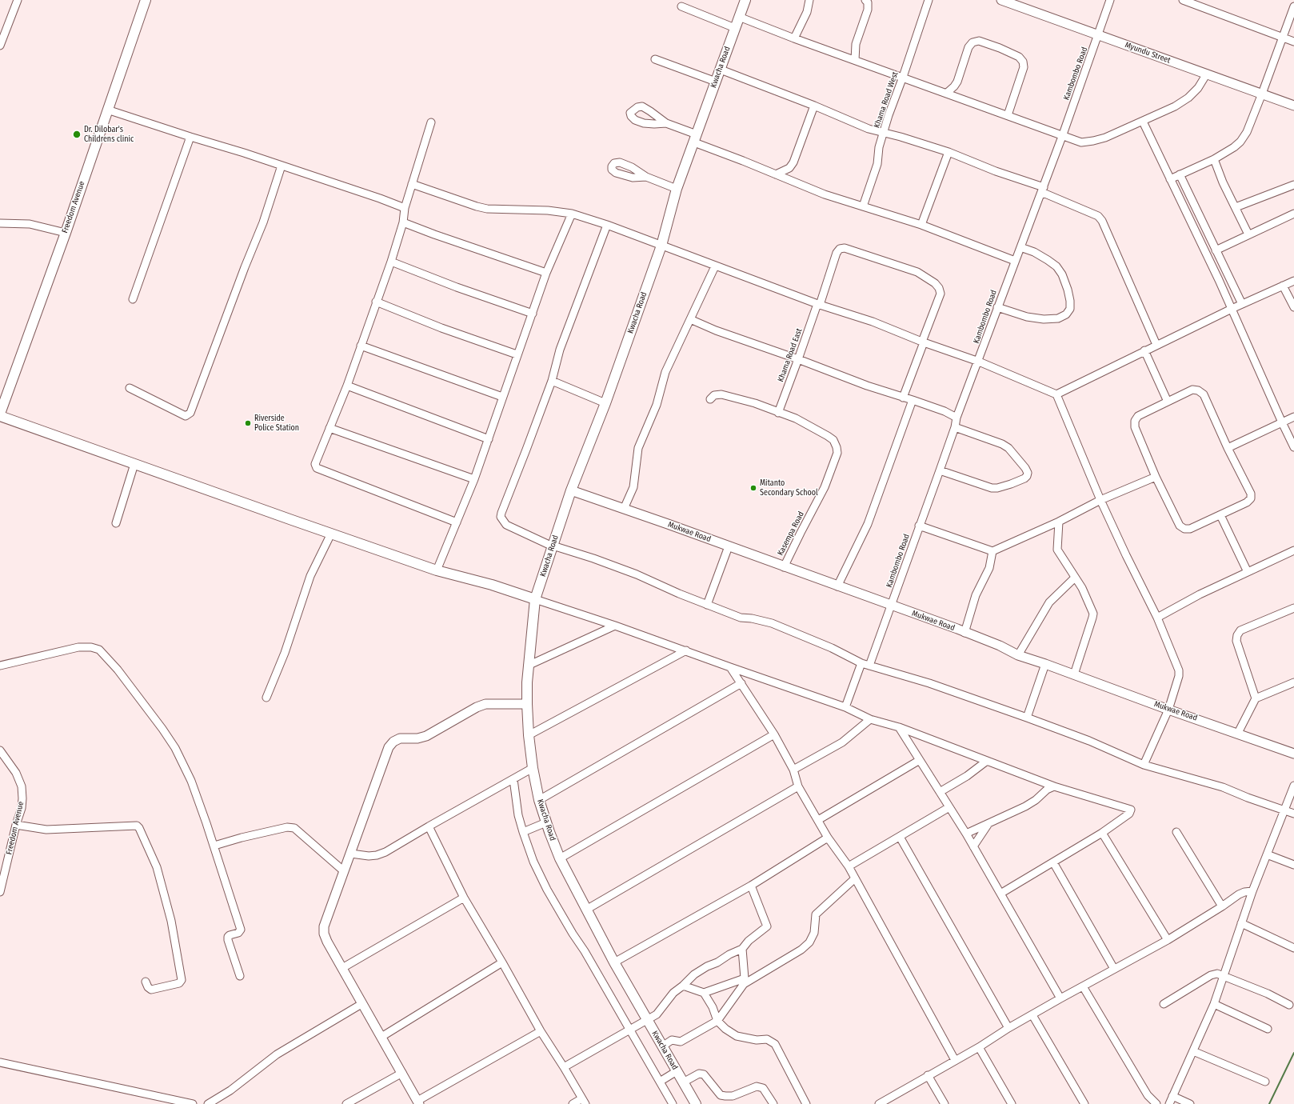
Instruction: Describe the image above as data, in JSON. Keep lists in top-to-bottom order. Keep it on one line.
{"streets":{"main road":["Kwacha Road","Freedom Avenue"],"street":["Myundu Street","Kambombo Road","Khama Road West","Khama Road East","Mukwae Road","Kasempa Road"]},"crossings":[["Myundu Street","Kambombo Road"],["Kwacha Road","Mukwae Road"],["Kambombo Road","Mukwae Road"],["Khama Road East","Kasempa Road"],["Mukwae Road","Kasempa Road"]],"places":["Dr. Dilobar's Childrens clinic","Riverside Police Station","Mitanto Secondary School"]}
